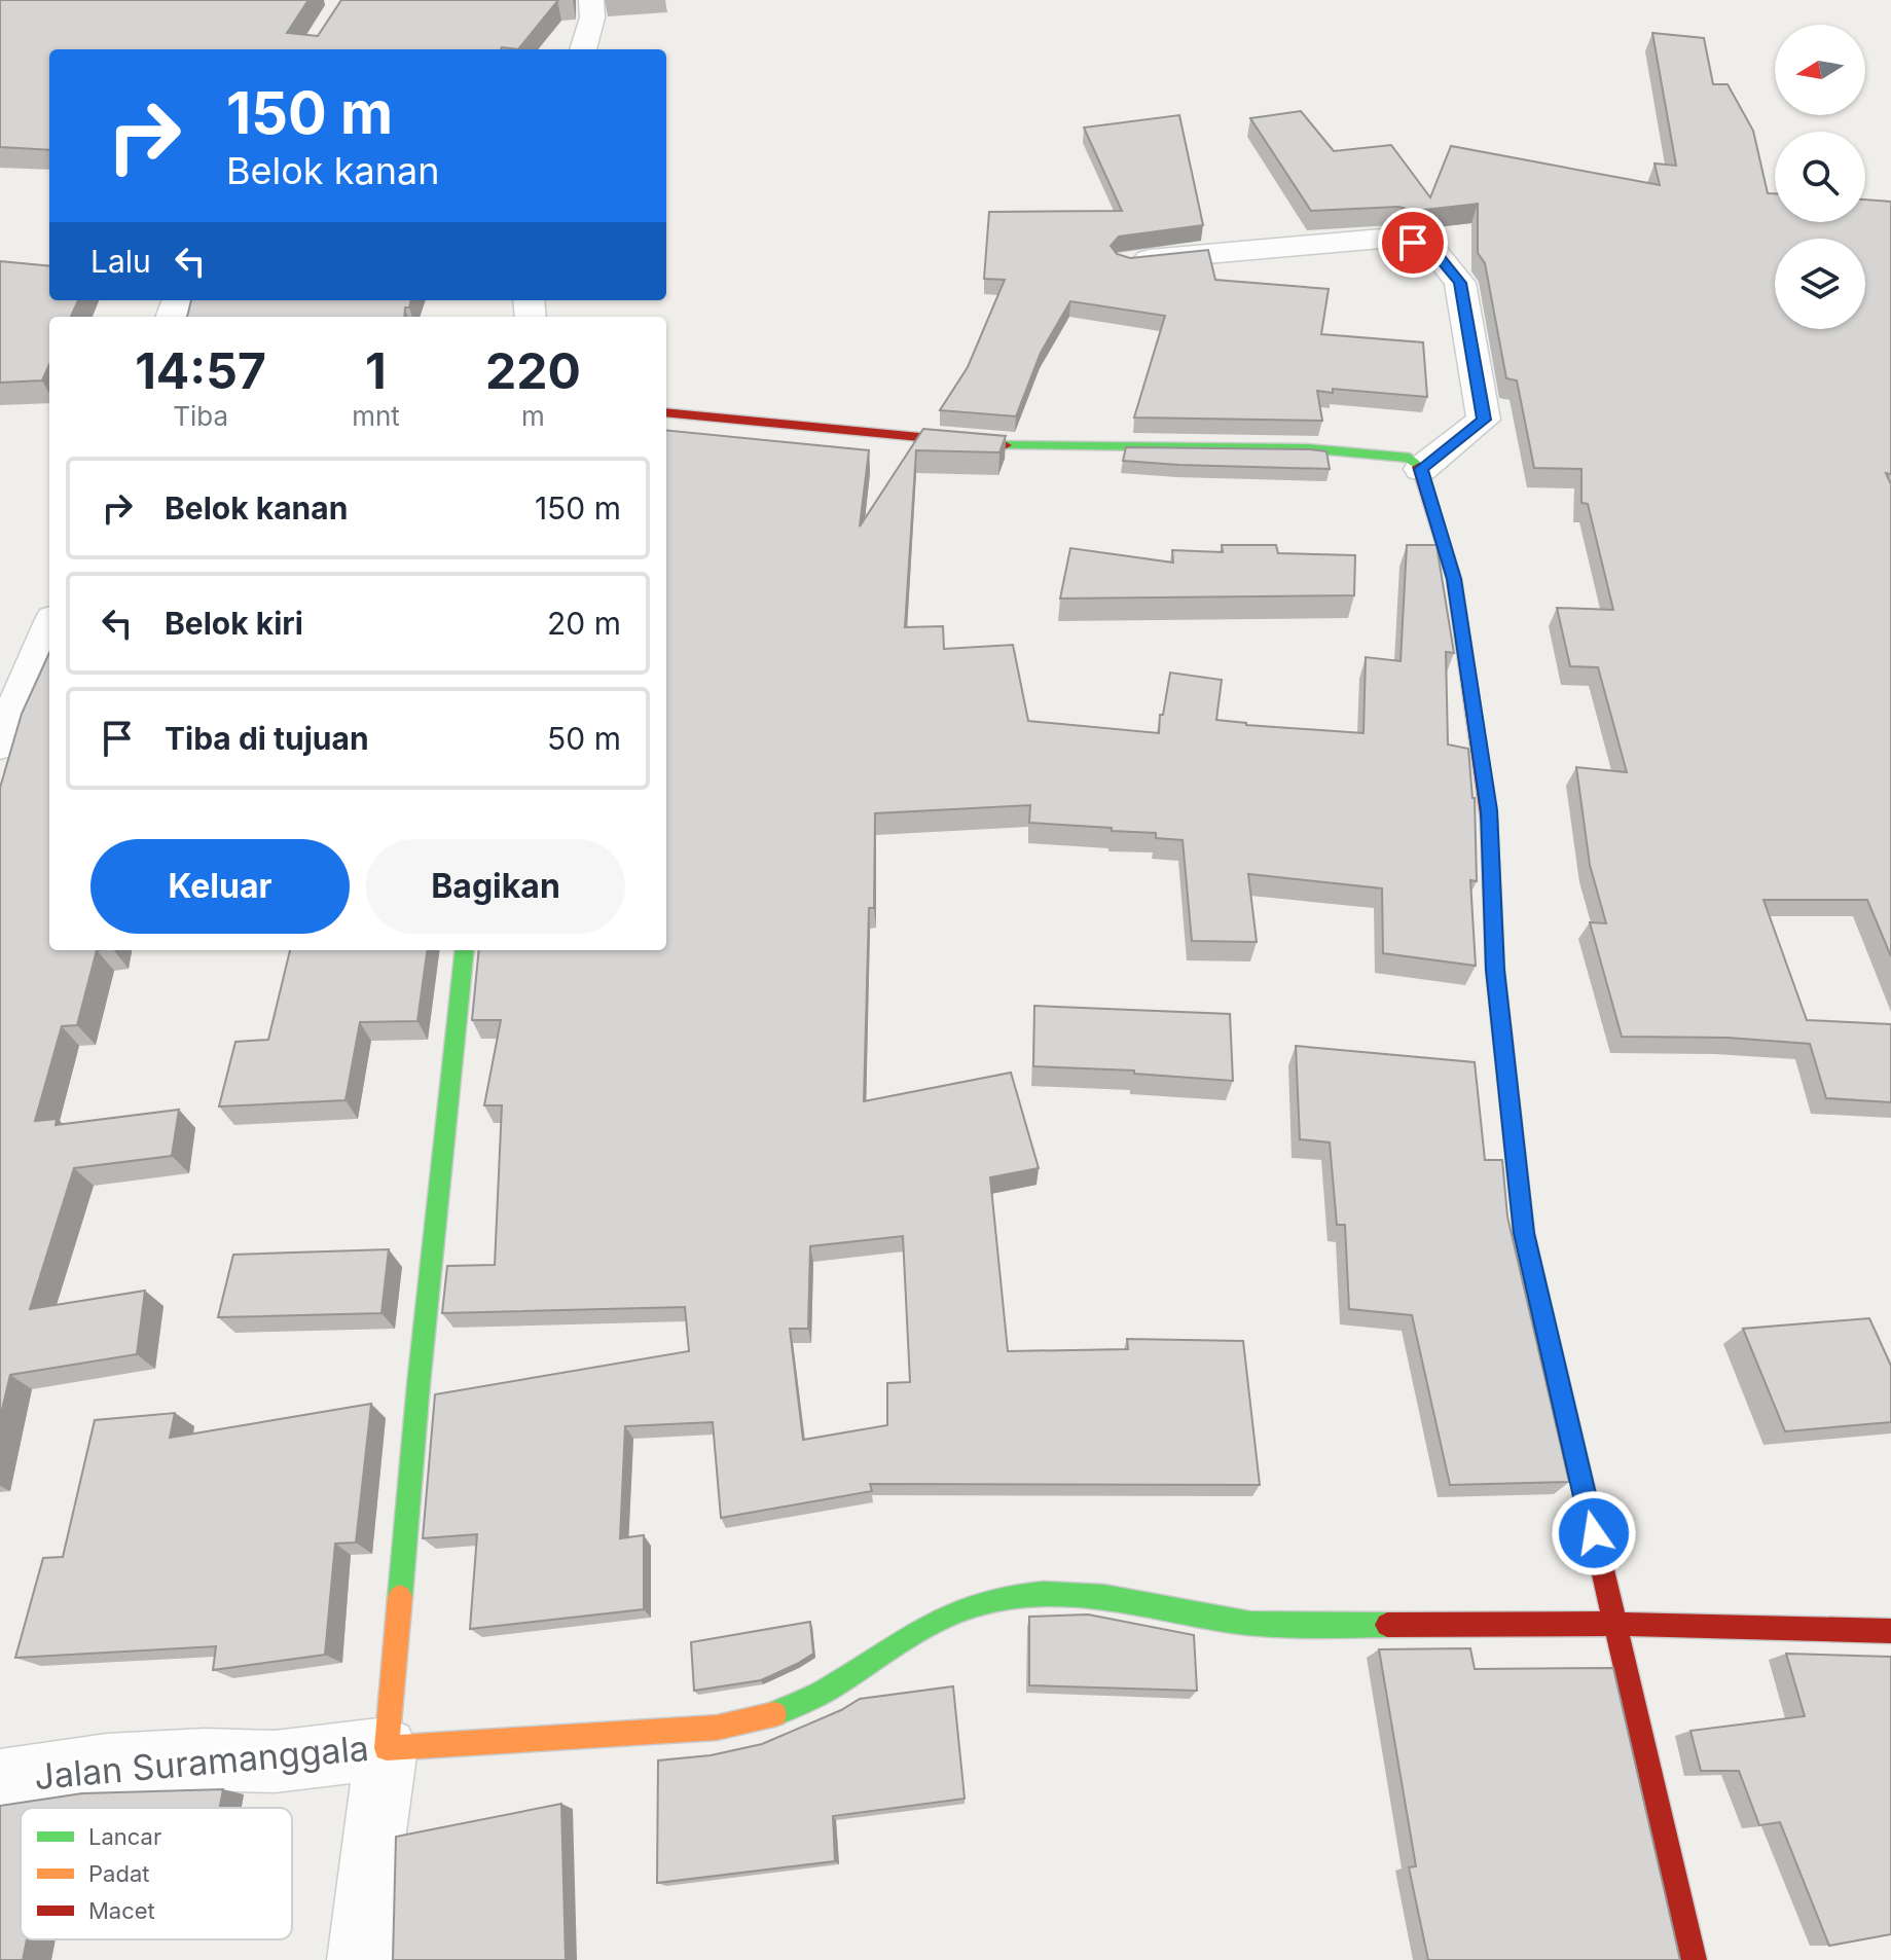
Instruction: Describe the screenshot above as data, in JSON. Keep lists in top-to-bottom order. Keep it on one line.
{"streets":{"street":["Jalan Suramanggala"]},"legend":["Lancar","Padat","Macet"],"north":"left","page":{"turn":["150 m","Belok kanan"],"then":"Lalu","eta":["14:57","Tiba","1","mnt","220","m"],"list":[{"name":"Belok kanan","value":"150 m"},{"name":"Belok kiri","value":"20 m"},{"name":"Tiba di tujuan","value":"50 m"}],"buttons":["Keluar","Bagikan"]}}
